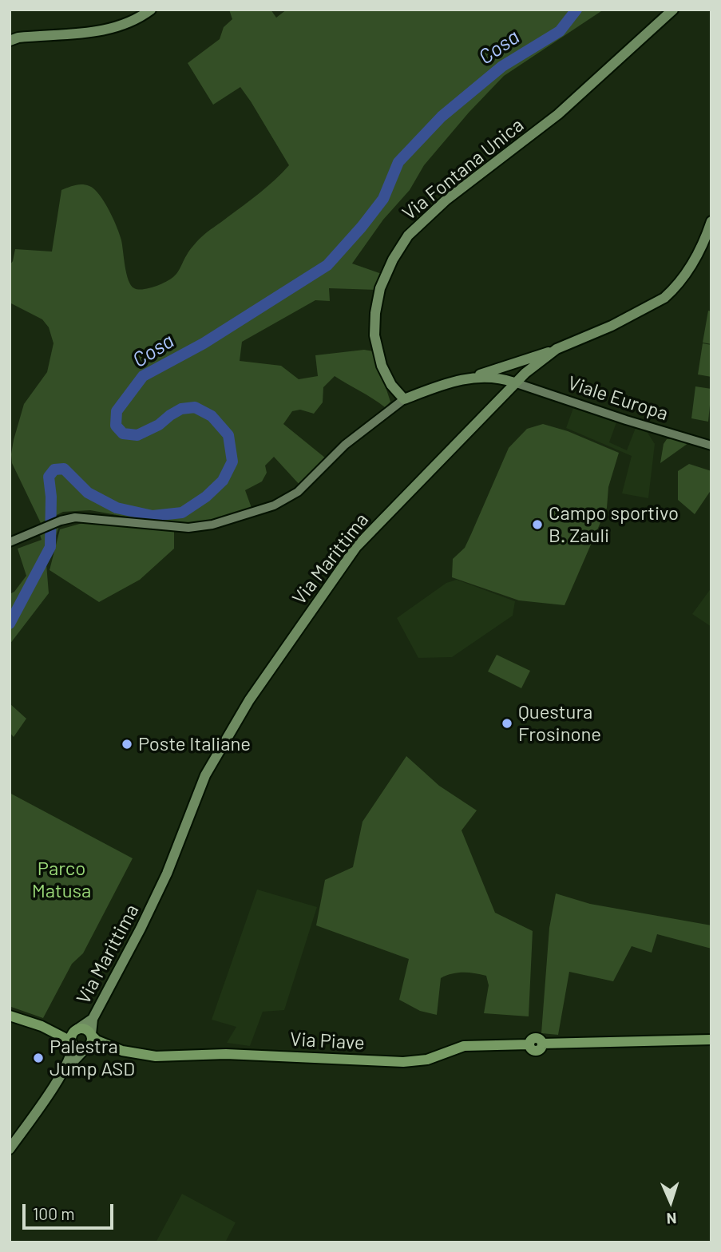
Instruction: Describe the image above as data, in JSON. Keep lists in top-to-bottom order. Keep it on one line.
{"streets":{"main road":["Via Fontana Unica","Via Marittima","Via Piave"],"street":["Viale Europa"]},"crossings":[["Viale Europa","Via Marittima"],["Via Marittima","Via Piave"]],"water":["Cosa"],"parks":["Parco Matusa"],"places":["Campo sportivo B. Zauli","Questura Frosinone","Poste Italiane","Palestra Jump ASD"],"scale_bar":"100 m","north":"bottom"}
